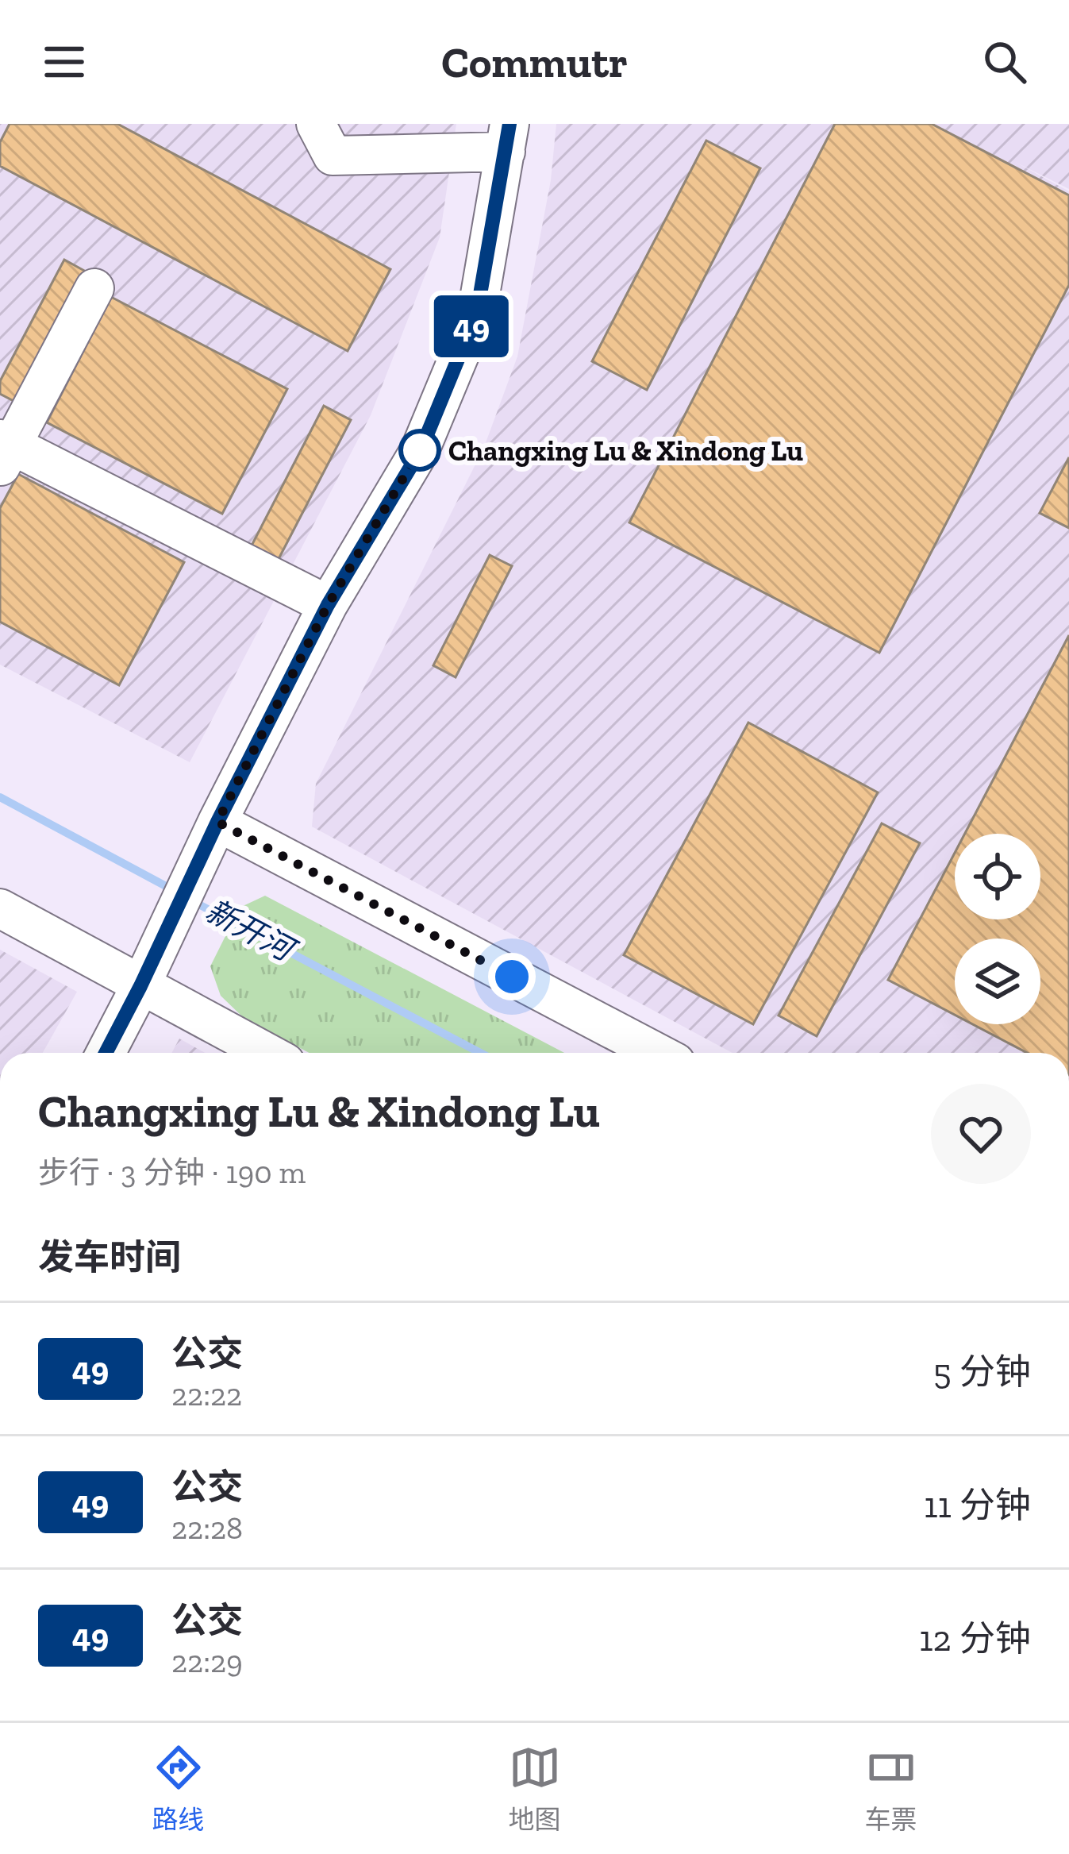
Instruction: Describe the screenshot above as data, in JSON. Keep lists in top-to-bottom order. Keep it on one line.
{"water":["新开河"],"places":["Changxing Lu & Xindong Lu"],"lines":["bus line 49"],"page":{"header":"Commutr","on_map":"49","heading":[["Changxing Lu & Xindong Lu","步行 · 3 分钟 · 190 m"],"发车时间"],"list":[{"mark":"49","name":"公交","note":"22:22","value":"5 分钟"},{"mark":"49","name":"公交","note":"22:28","value":"11 分钟"},{"mark":"49","name":"公交","note":"22:29","value":"12 分钟"}],"tabs":["路线","地图","车票"]}}
